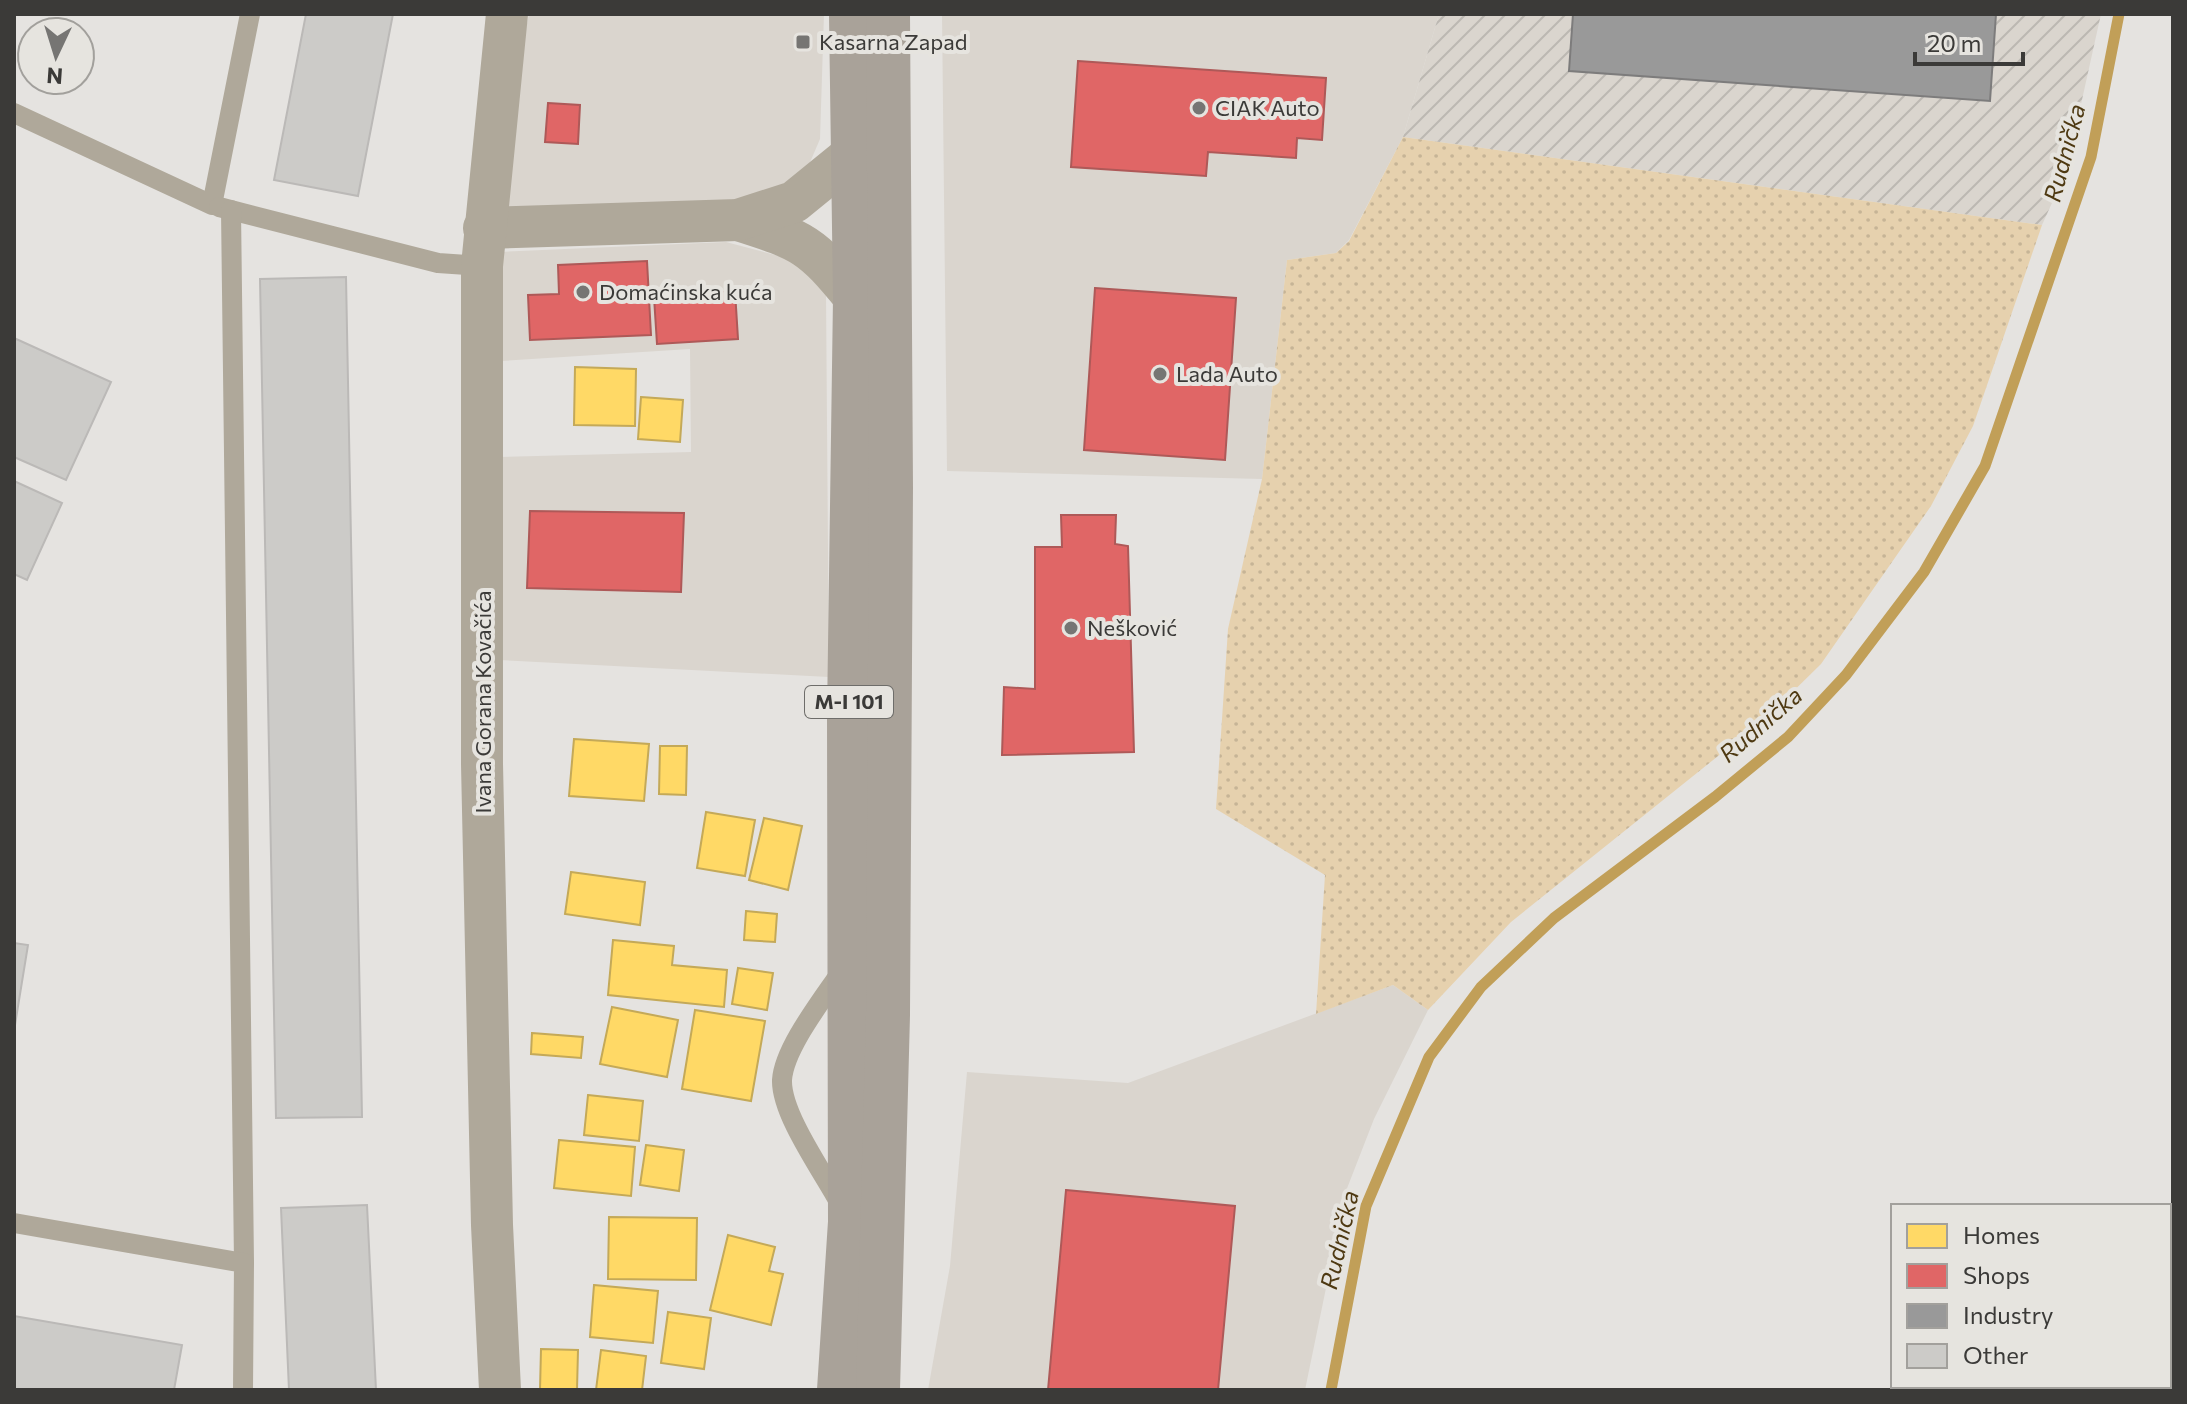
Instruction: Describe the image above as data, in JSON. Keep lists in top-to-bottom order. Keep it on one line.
{"streets":{"main road":["M-I 101"],"street":["Ivana Gorana Kovačića"]},"water":["Rudnička"],"places":{"transit":["Kasarna Zapad"],"other":["CIAK Auto","Domaćinska kuća","Lada Auto","Nešković"]},"legend":["Homes","Shops","Industry","Other"],"scale_bar":"20 m","north":"bottom"}
